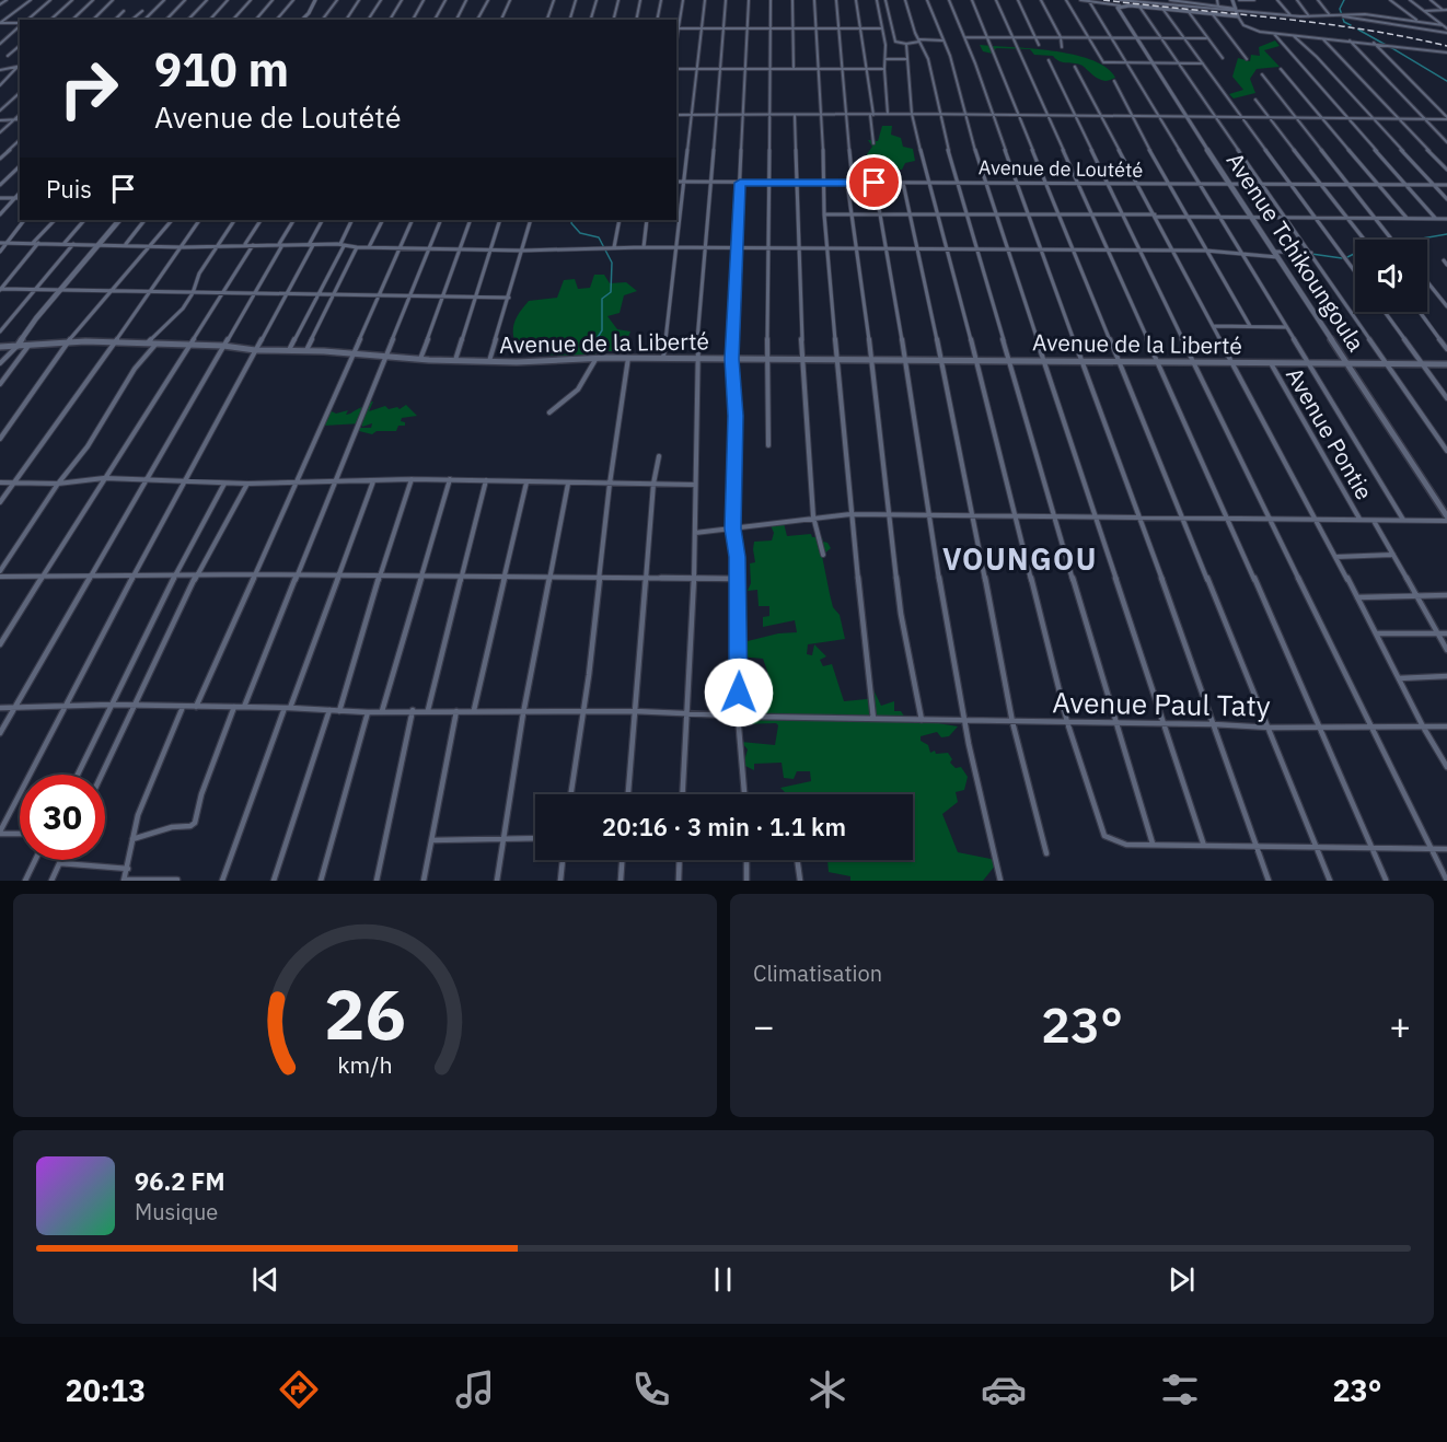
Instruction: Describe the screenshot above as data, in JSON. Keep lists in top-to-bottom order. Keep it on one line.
{"streets":{"street":["Avenue de Loutété","Avenue Tchikoungoula","Avenue de la Liberté","Avenue Pontie","Avenue Paul Taty"]},"crossings":[["Avenue de Loutété","Avenue Tchikoungoula"],["Avenue Tchikoungoula","Avenue de la Liberté"],["Avenue de la Liberté","Avenue Pontie"]],"districts":["VOUNGOU"],"page":{"turn":["910 m","Avenue de Loutété"],"then":"Puis","limit":"30","trip":"20:16 · 3 min · 1.1 km","tile":"Climatisation","heat":["−","23°","+"],"song":["96.2 FM","Musique"],"tabs":["20:13","23°"],"gauge":["26","km/h"]}}
